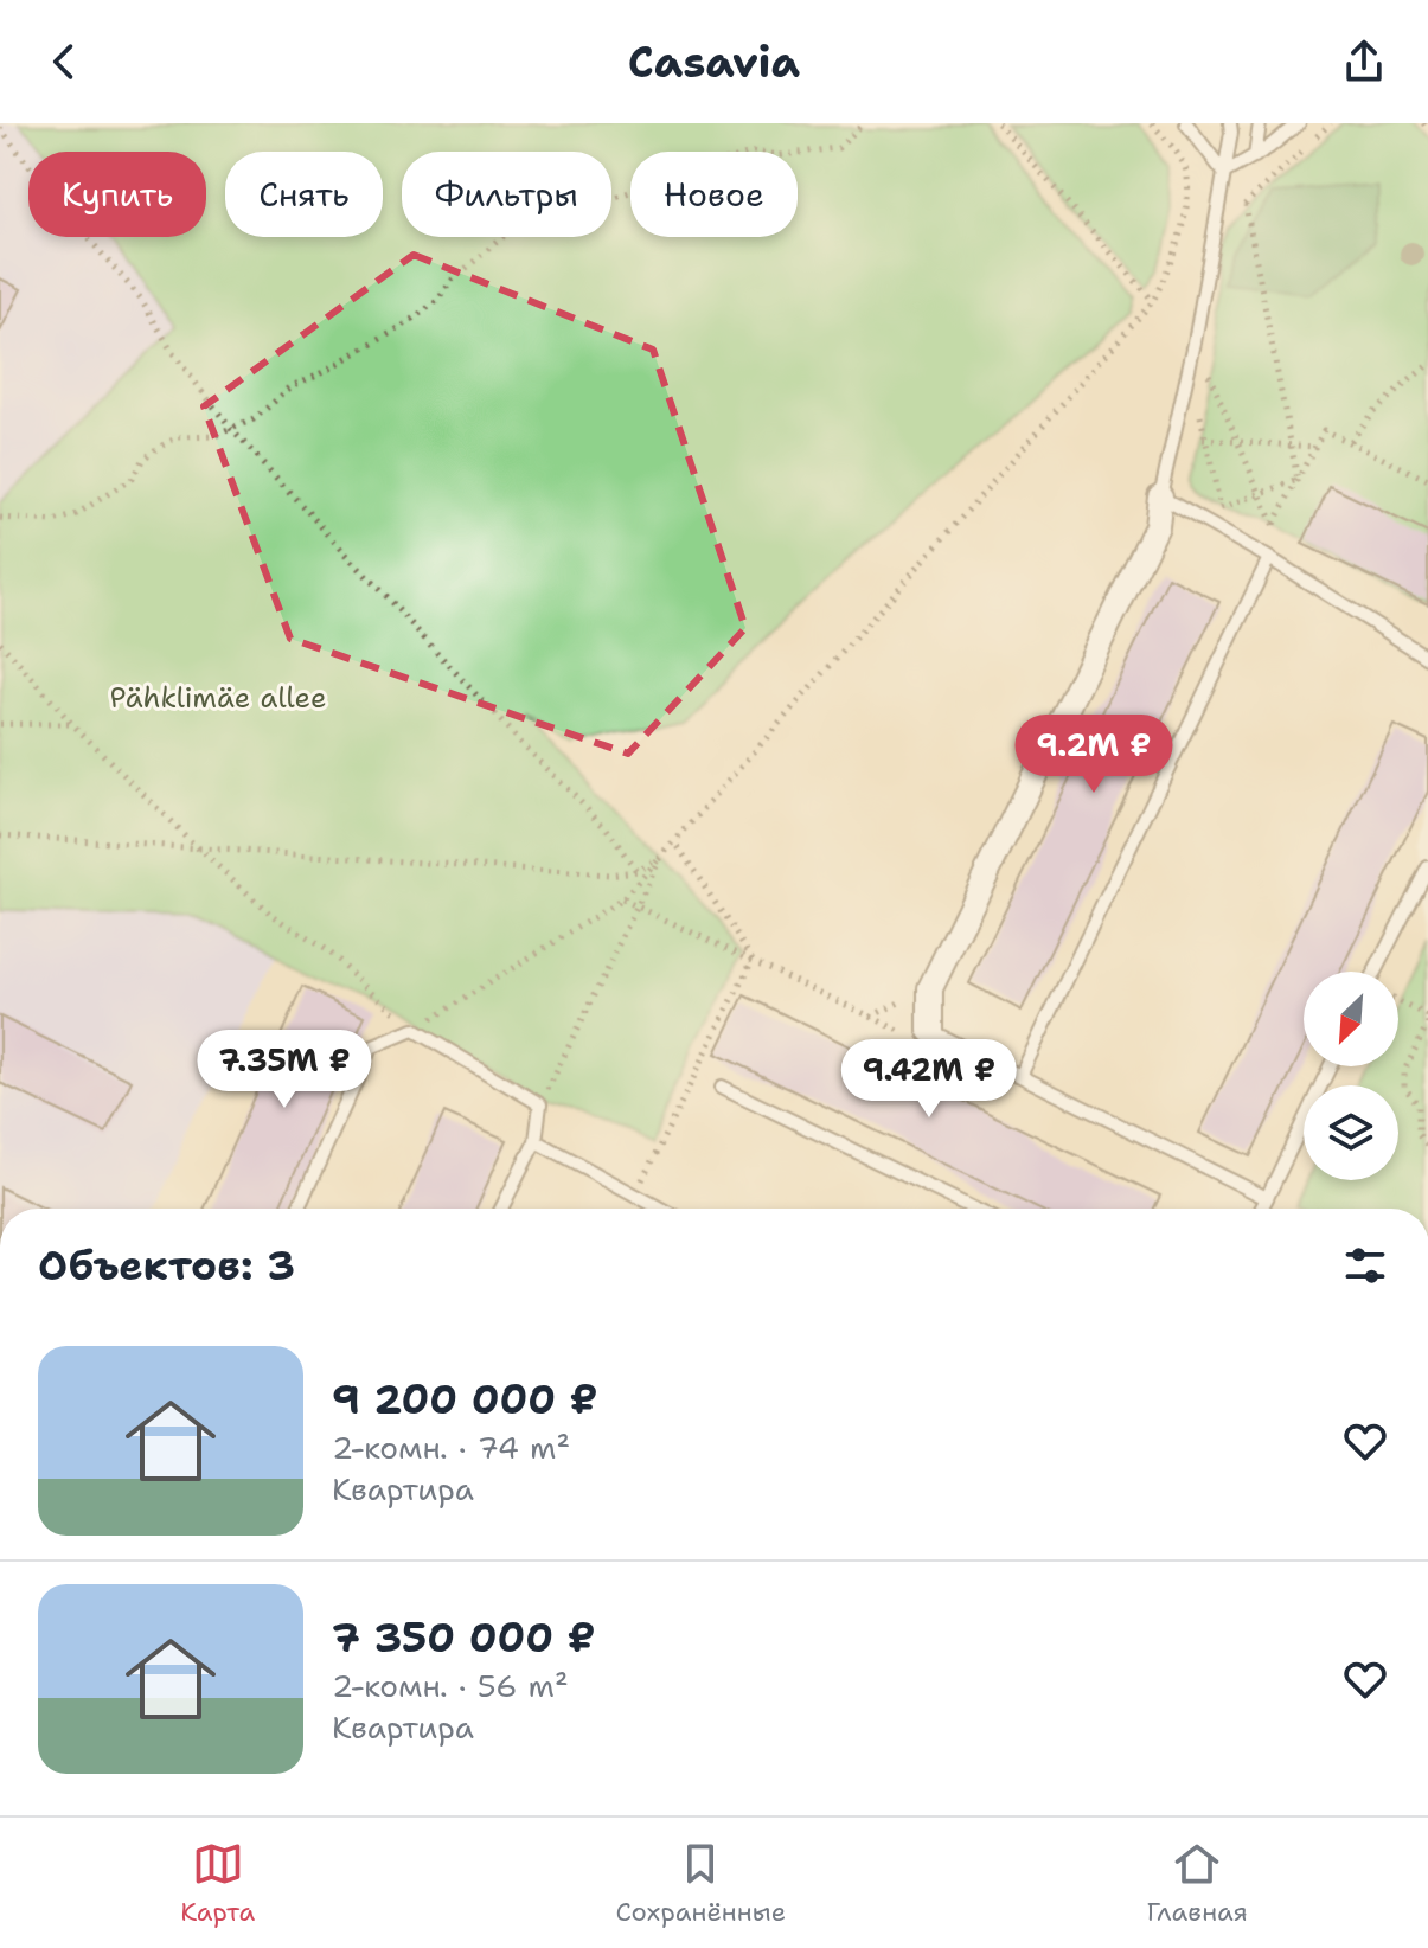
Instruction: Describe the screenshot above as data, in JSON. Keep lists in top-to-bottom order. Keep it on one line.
{"parks":["Pähklimäe allee"],"north":"bottom left","page":{"header":"Casavia","chip":["Купить","Снять","Фильтры","Новое"],"price":["9.2M ₽","7.35M ₽","9.42M ₽"],"heading":"Объектов: 3","list":[{"name":"9 200 000 ₽","note":"2-комн. · 74 m² · Квартира"},{"name":"7 350 000 ₽","note":"2-комн. · 56 m² · Квартира"}],"tabs":["Карта","Сохранённые","Главная"]}}
